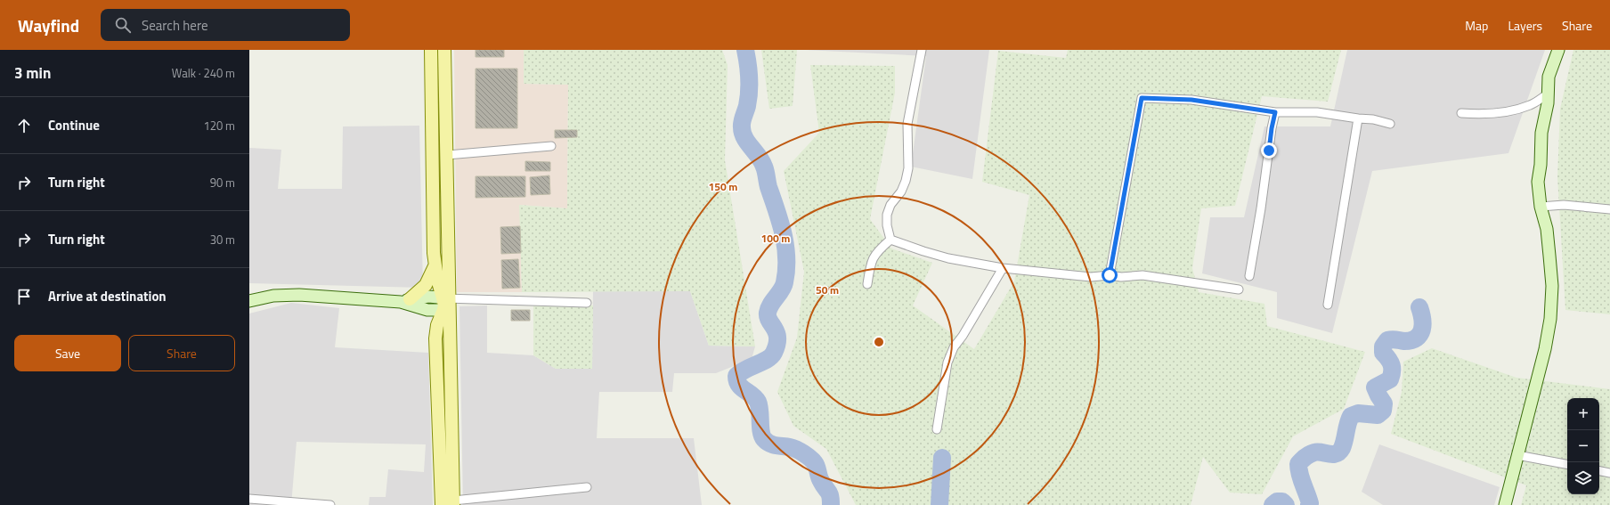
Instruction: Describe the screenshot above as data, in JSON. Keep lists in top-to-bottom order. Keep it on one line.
{"page":{"header":"Wayfind","search":"Search here","nav":["Map","Layers","Share"],"heading":["3 min","Walk · 240 m"],"list":[["Continue","120 m"],["Turn right","90 m"],["Turn right","30 m"],"Arrive at destination"],"buttons":["Save","Share"],"map_buttons":["+","−"]},"rings":["150 m","100 m","50 m"]}
